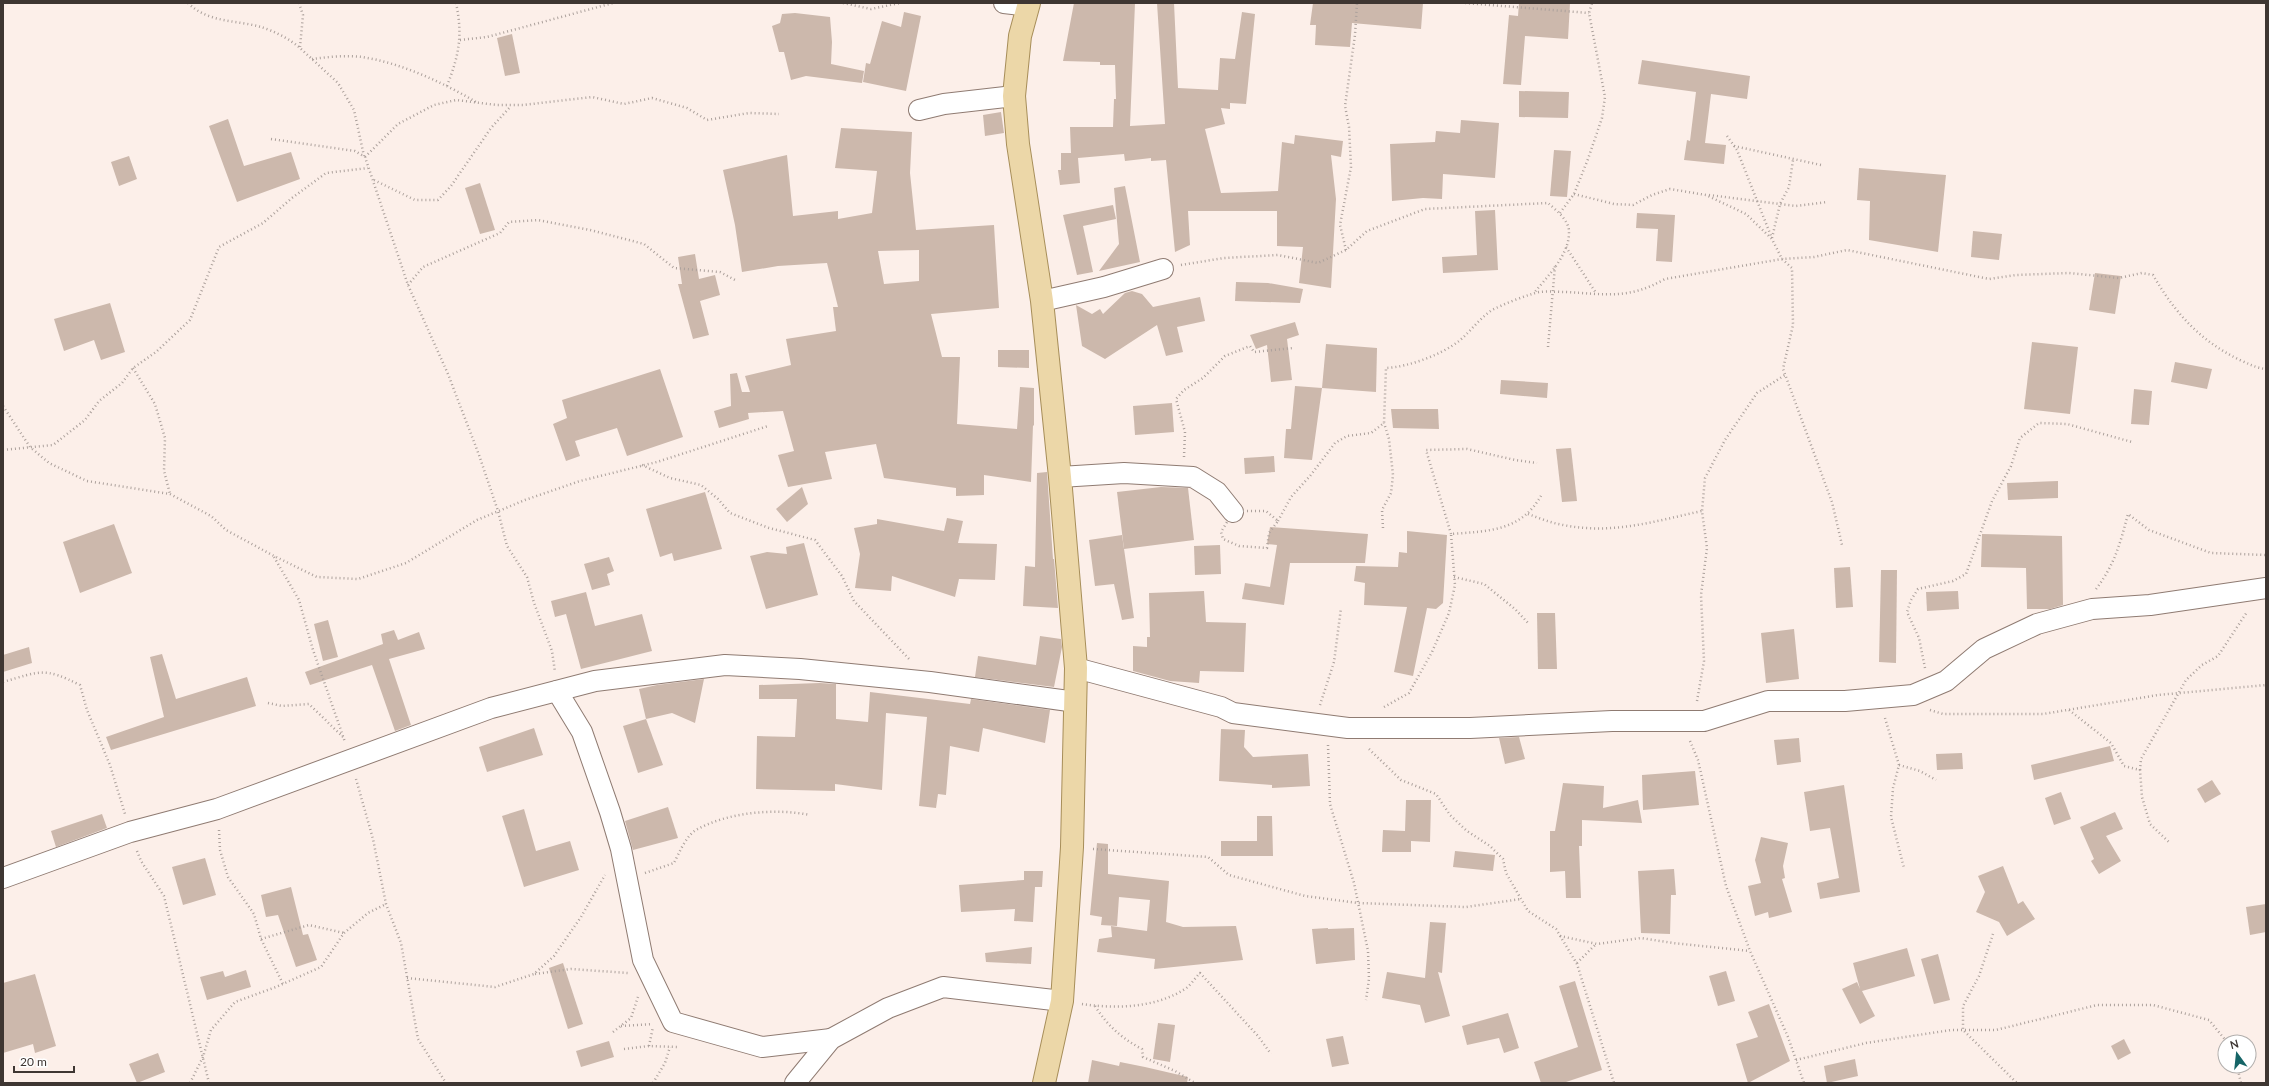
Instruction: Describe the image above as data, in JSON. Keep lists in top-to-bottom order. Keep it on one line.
{"scale_bar":"20 m","north":"top"}
